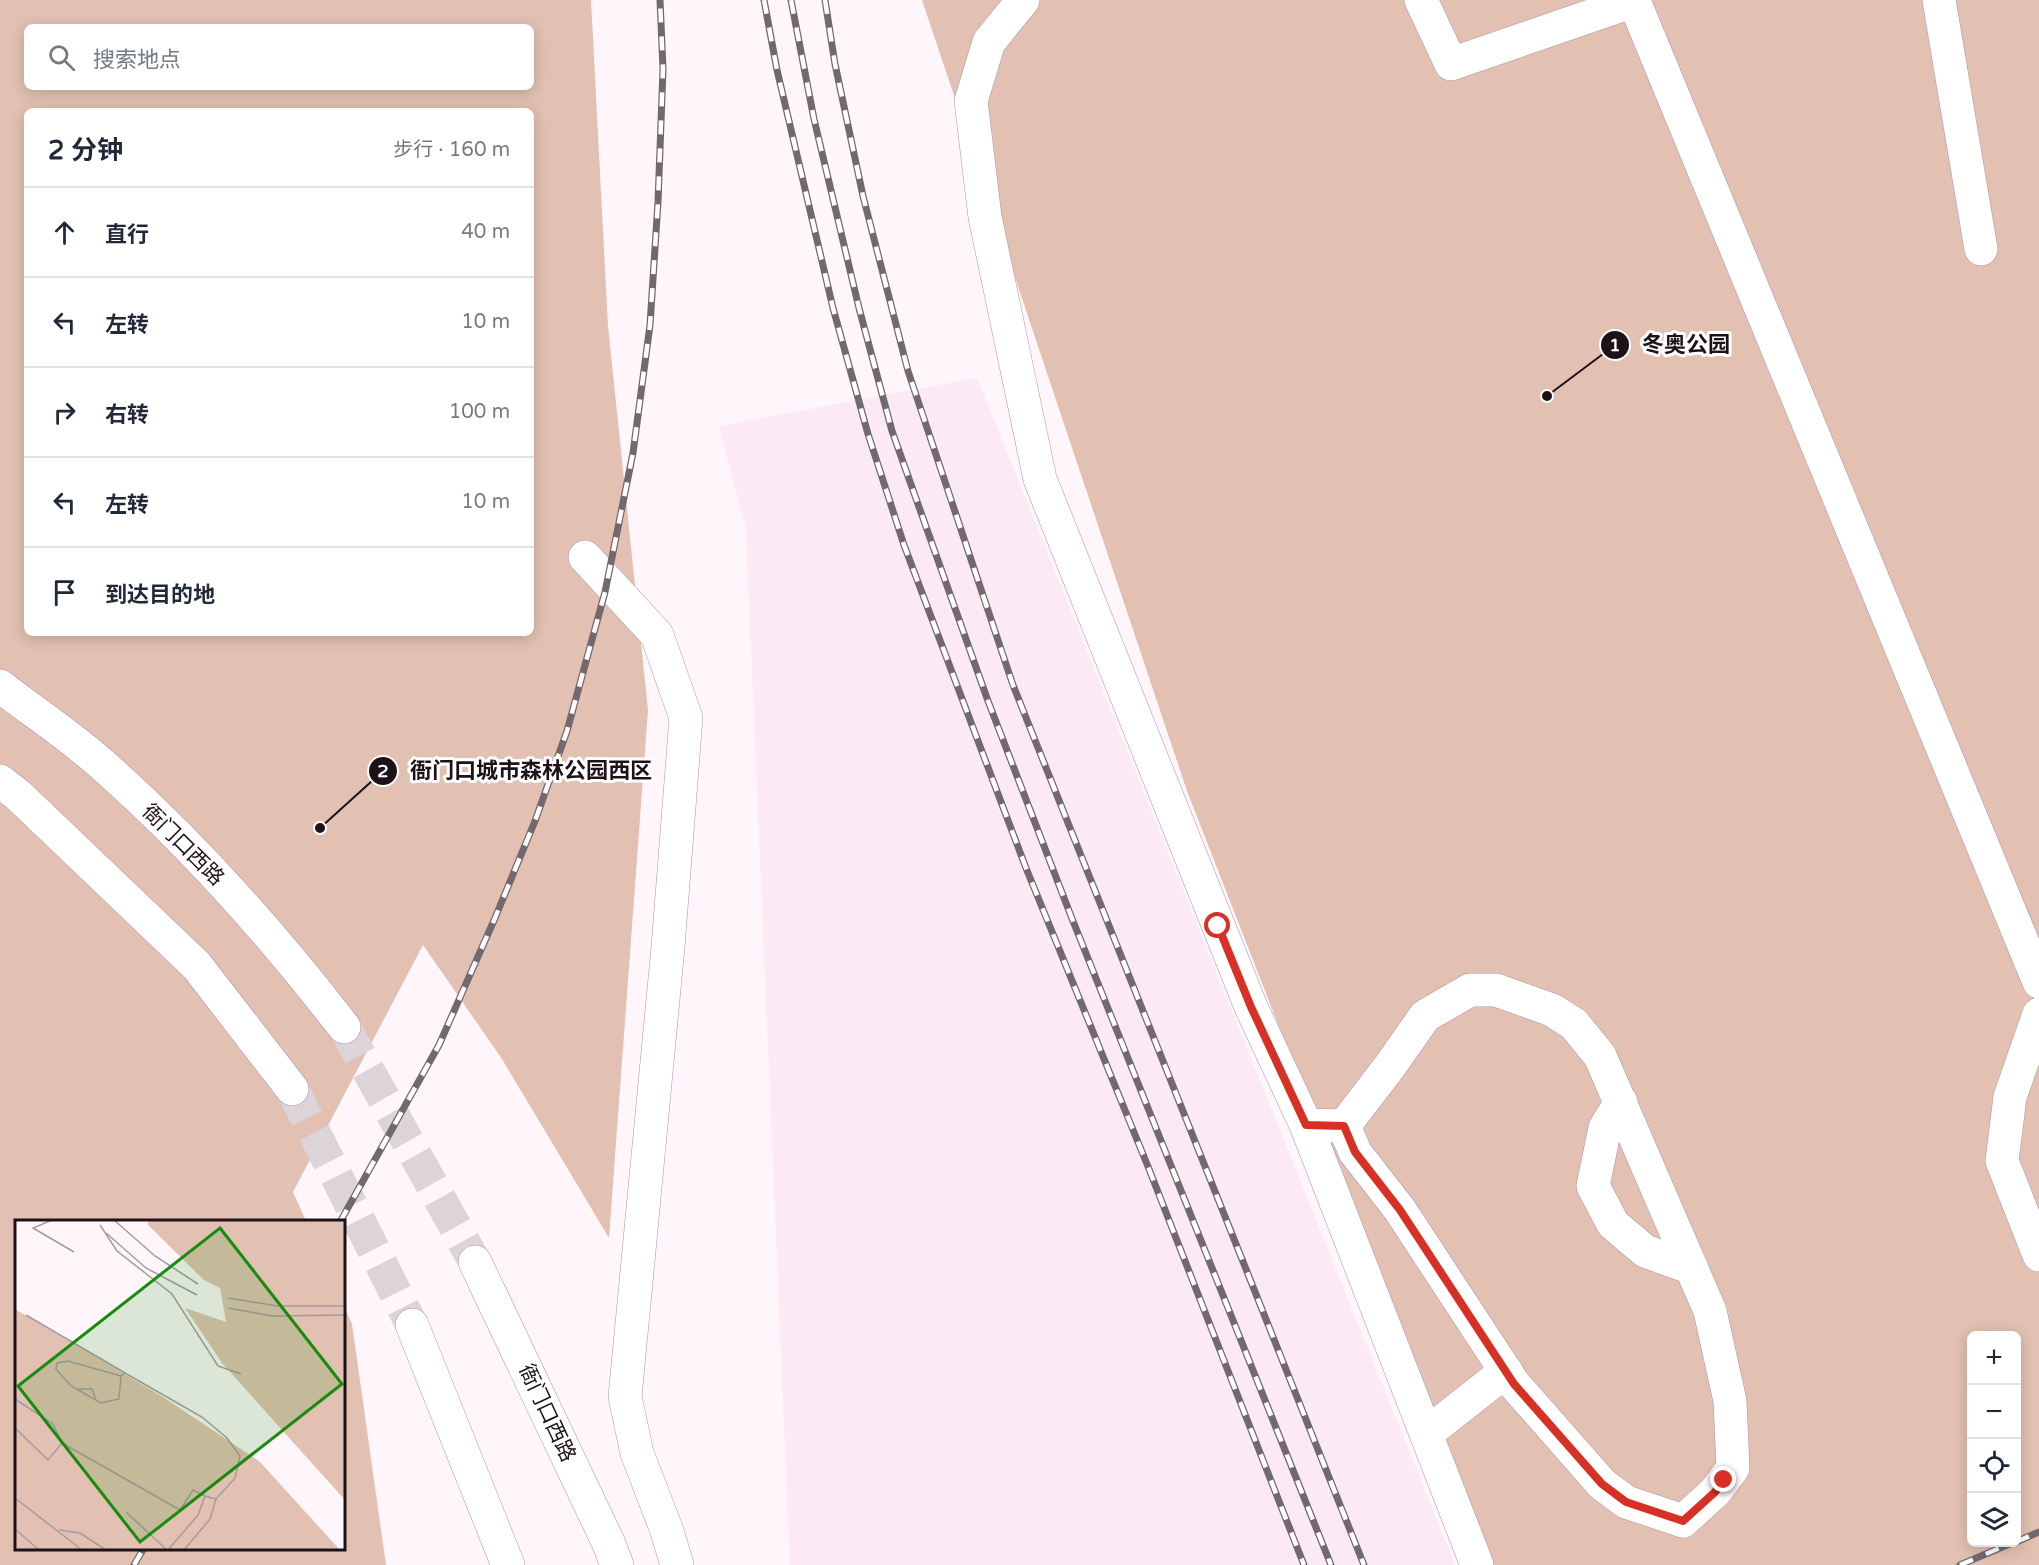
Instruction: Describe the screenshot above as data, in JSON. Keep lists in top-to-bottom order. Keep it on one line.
{"streets":{"street":["衙门口西路"]},"places":["冬奥公园","衙门口城市森林公园西区"],"page":{"search":"搜索地点","heading":["2 分钟","步行 · 160 m"],"list":[["直行","40 m"],["左转","10 m"],["右转","100 m"],["左转","10 m"],"到达目的地"],"map_buttons":["+","−"]}}
